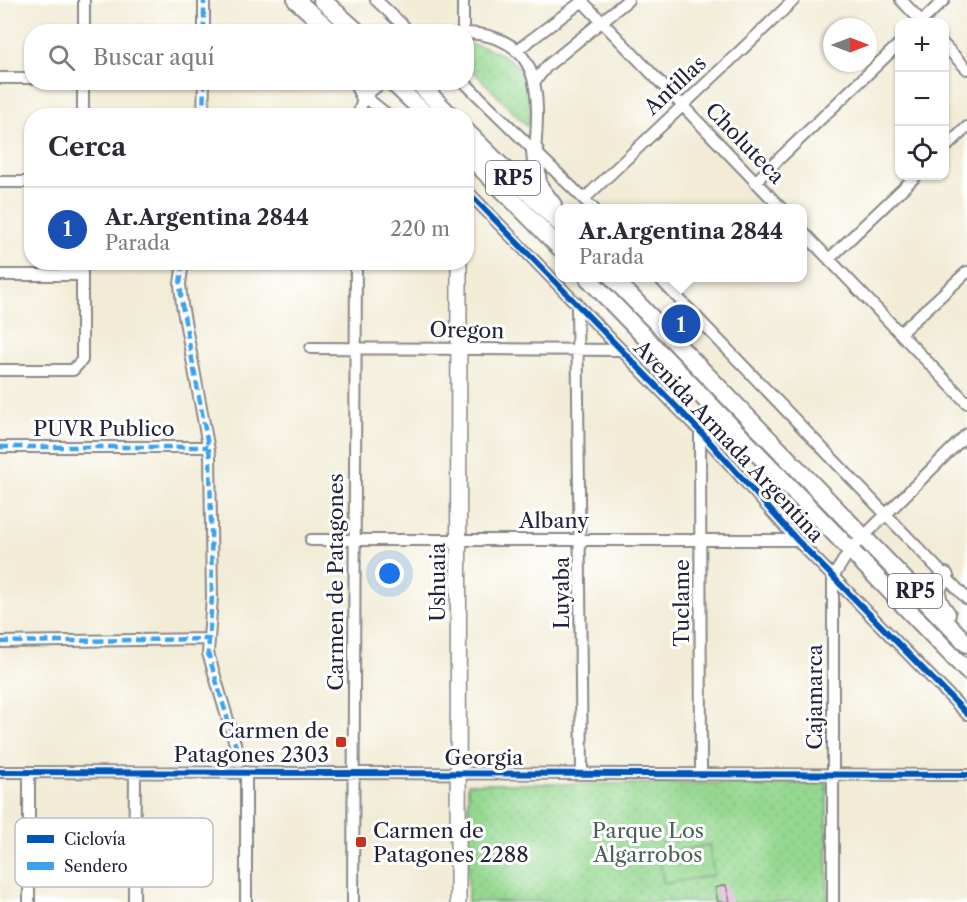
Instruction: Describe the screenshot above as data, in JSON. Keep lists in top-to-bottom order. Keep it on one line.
{"streets":{"main road":["RP5","Avenida Armada Argentina","Ushuaia"],"street":["Antillas","Choluteca","Oregon","PUVR Publico","Albany","Carmen de Patagones","Luyaba","Tuclame","Cajamarca","Georgia"]},"crossings":[["Antillas","Choluteca"],["Oregon","Avenida Armada Argentina"],["Oregon","Carmen de Patagones"],["Oregon","Ushuaia"],["Oregon","Luyaba"],["Avenida Armada Argentina","Albany"],["Avenida Armada Argentina","Luyaba"],["Avenida Armada Argentina","Tuclame"],["Avenida Armada Argentina","Cajamarca"],["Albany","Carmen de Patagones"],["Albany","Ushuaia"],["Albany","Luyaba"],["Albany","Tuclame"],["Carmen de Patagones","Georgia"],["Ushuaia","Georgia"],["Luyaba","Georgia"],["Tuclame","Georgia"],["Cajamarca","Georgia"]],"parks":["Parque Los Algarrobos"],"places":{"transit":["Carmen de Patagones 2303","Carmen de Patagones 2288"]},"legend":["Ciclovía","Sendero"],"north":"right","page":{"map_buttons":["+","−"],"search":"Buscar aquí","heading":"Cerca","list":[{"mark":"1","name":"Ar.Argentina 2844","note":"Parada","value":"220 m"}],"popup":["Ar.Argentina 2844","Parada"],"pins":"1"}}
